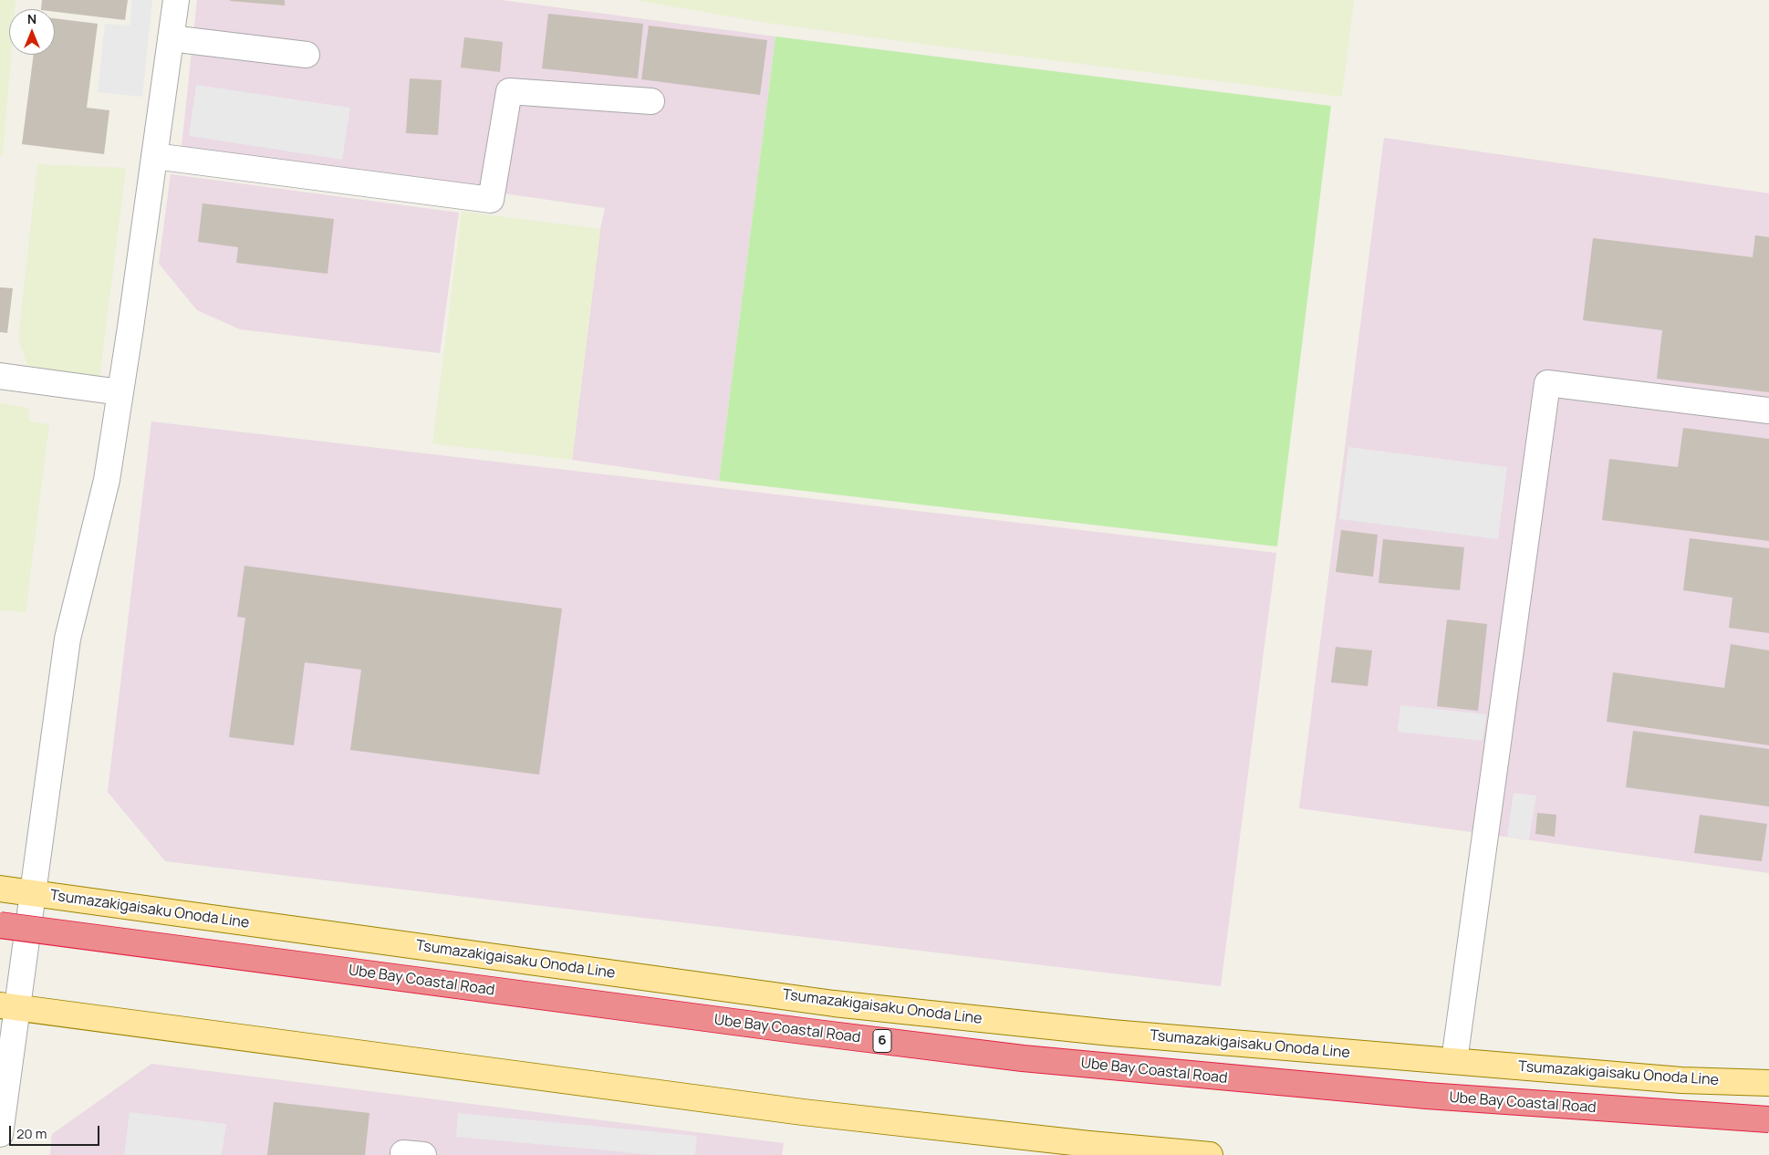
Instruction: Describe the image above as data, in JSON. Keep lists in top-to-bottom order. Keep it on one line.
{"streets":{"highway":["Ube Bay Coastal Road","6"],"main road":["Tsumazakigaisaku Onoda Line"]},"scale_bar":"20 m","north":"top"}
